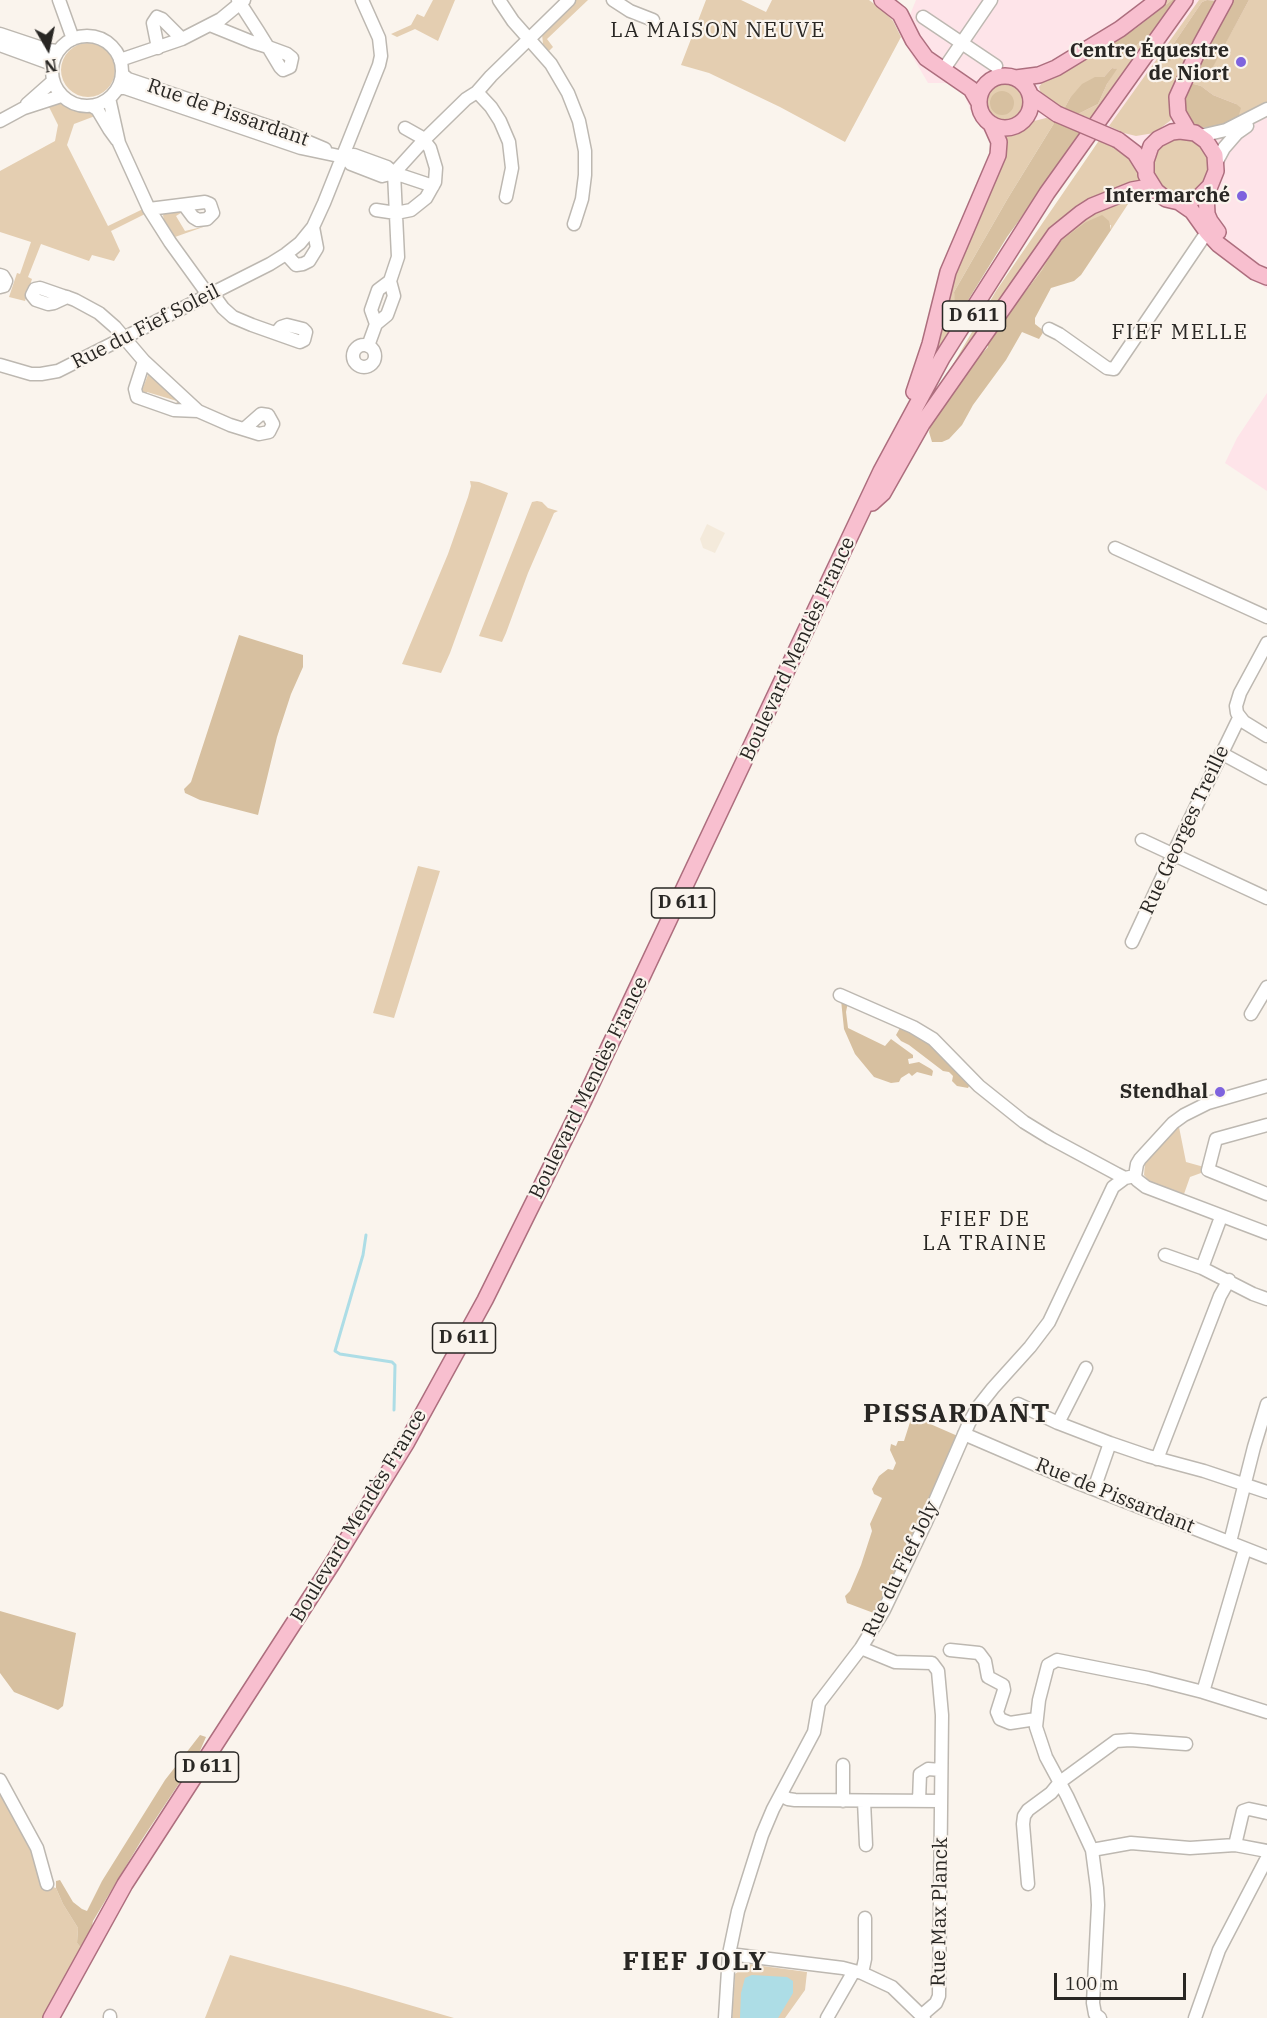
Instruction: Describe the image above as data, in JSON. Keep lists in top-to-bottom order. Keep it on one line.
{"streets":{"main road":["D 611","Boulevard Mendès France"],"street":["Rue de Pissardant","Rue du Fief Soleil","Rue Georges Treille","Rue du Fief Joly","Rue Max Planck"]},"crossings":[["Rue de Pissardant","Rue du Fief Soleil"],["Rue de Pissardant","Rue du Fief Joly"],["D 611","Boulevard Mendès France"],["Rue du Fief Joly","Rue Max Planck"]],"districts":["LA MAISON NEUVE","FIEF MELLE","FIEF DE LA TRAINE","PISSARDANT","FIEF JOLY"],"places":["Centre Équestre de Niort","Intermarché","Stendhal"],"scale_bar":"100 m","north":"bottom"}
